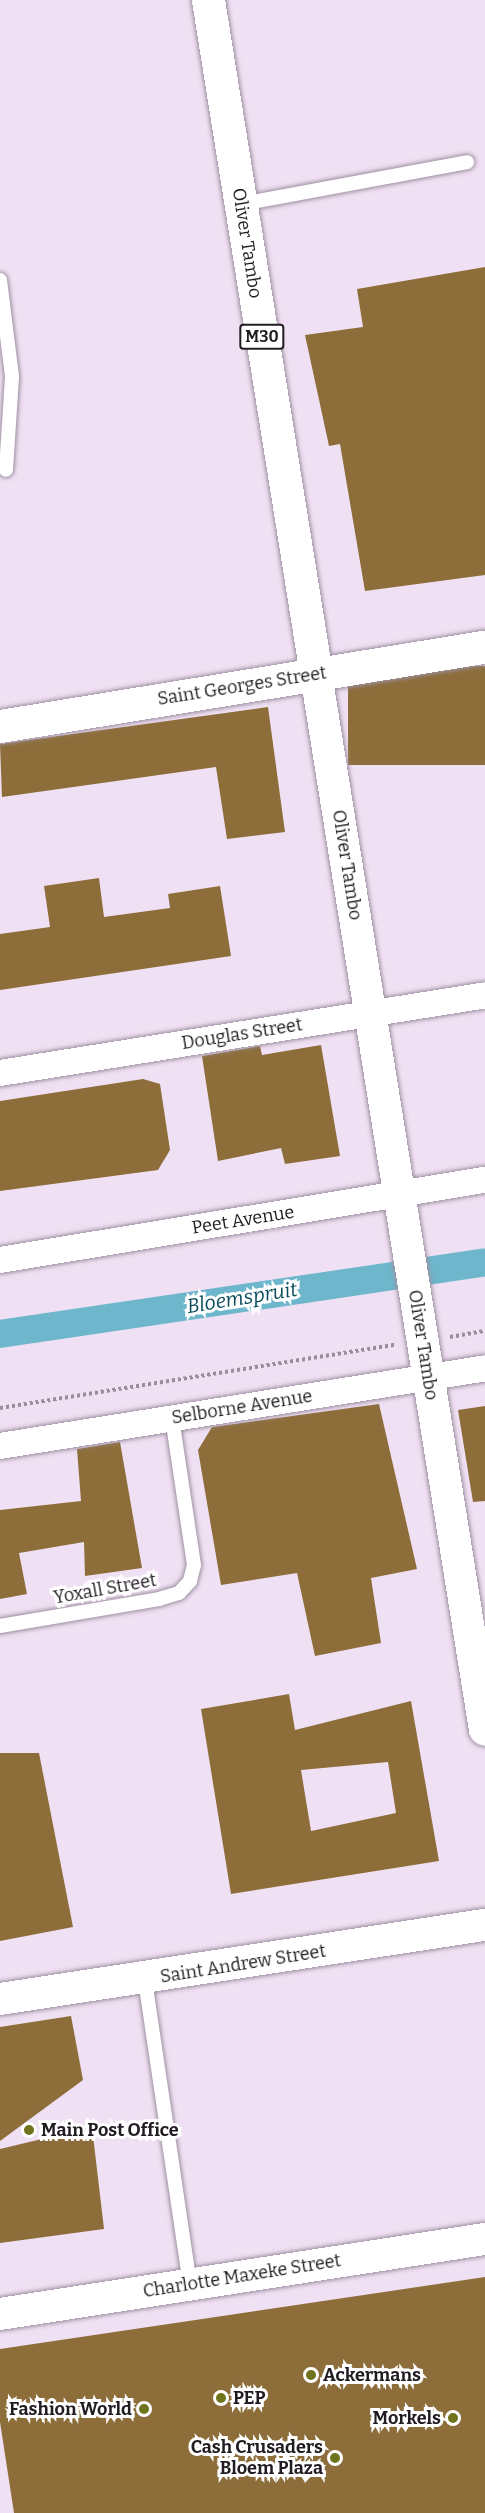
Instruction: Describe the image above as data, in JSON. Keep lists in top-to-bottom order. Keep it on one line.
{"streets":{"main road":["Oliver Tambo","M30","Saint Georges Street"],"street":["Douglas Street","Peet Avenue","Selborne Avenue","Saint Andrew Street","Charlotte Maxeke Street"],"lane":["Yoxall Street"]},"crossings":[["Oliver Tambo","Saint Georges Street"],["Oliver Tambo","Douglas Street"],["Oliver Tambo","Peet Avenue"],["Oliver Tambo","Selborne Avenue"],["Selborne Avenue","Yoxall Street"]],"water":["Bloemspruit"],"places":["Main Post Office","Ackermans","PEP","Fashion World","Morkels","Cash Crusaders Bloem Plaza"]}
